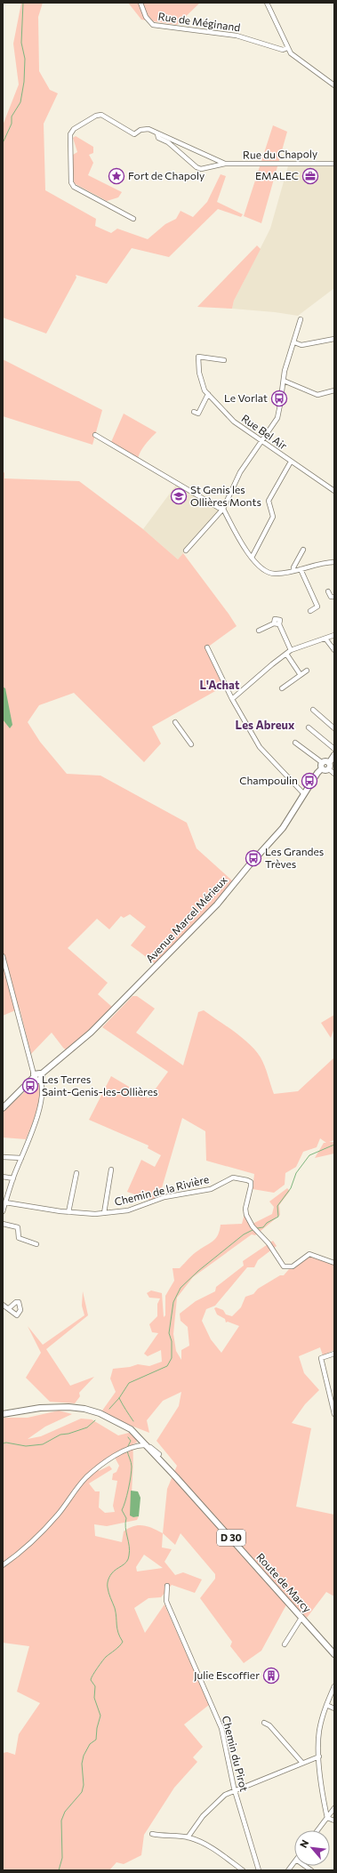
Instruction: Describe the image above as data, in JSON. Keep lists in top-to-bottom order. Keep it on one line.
{"streets":{"main road":["Avenue Marcel Mérieux","D 30","Route de Marcy"],"street":["Rue de Méginand","Rue du Chapoly","Rue Bel Air","Chemin de la Rivière","Chemin du Pirot"]},"districts":["L'Achat","Les Abreux"],"places":{"place":["Fort de Chapoly"],"office":["EMALEC"],"bus stop":["Le Vorlat","Champoulin","Les Grandes Trèves","Les Terres Saint-Genis-les-Ollières"],"school or university":["St Genis les Ollières Monts"],"building":["Julie Escoffier"]},"north":"top left"}
